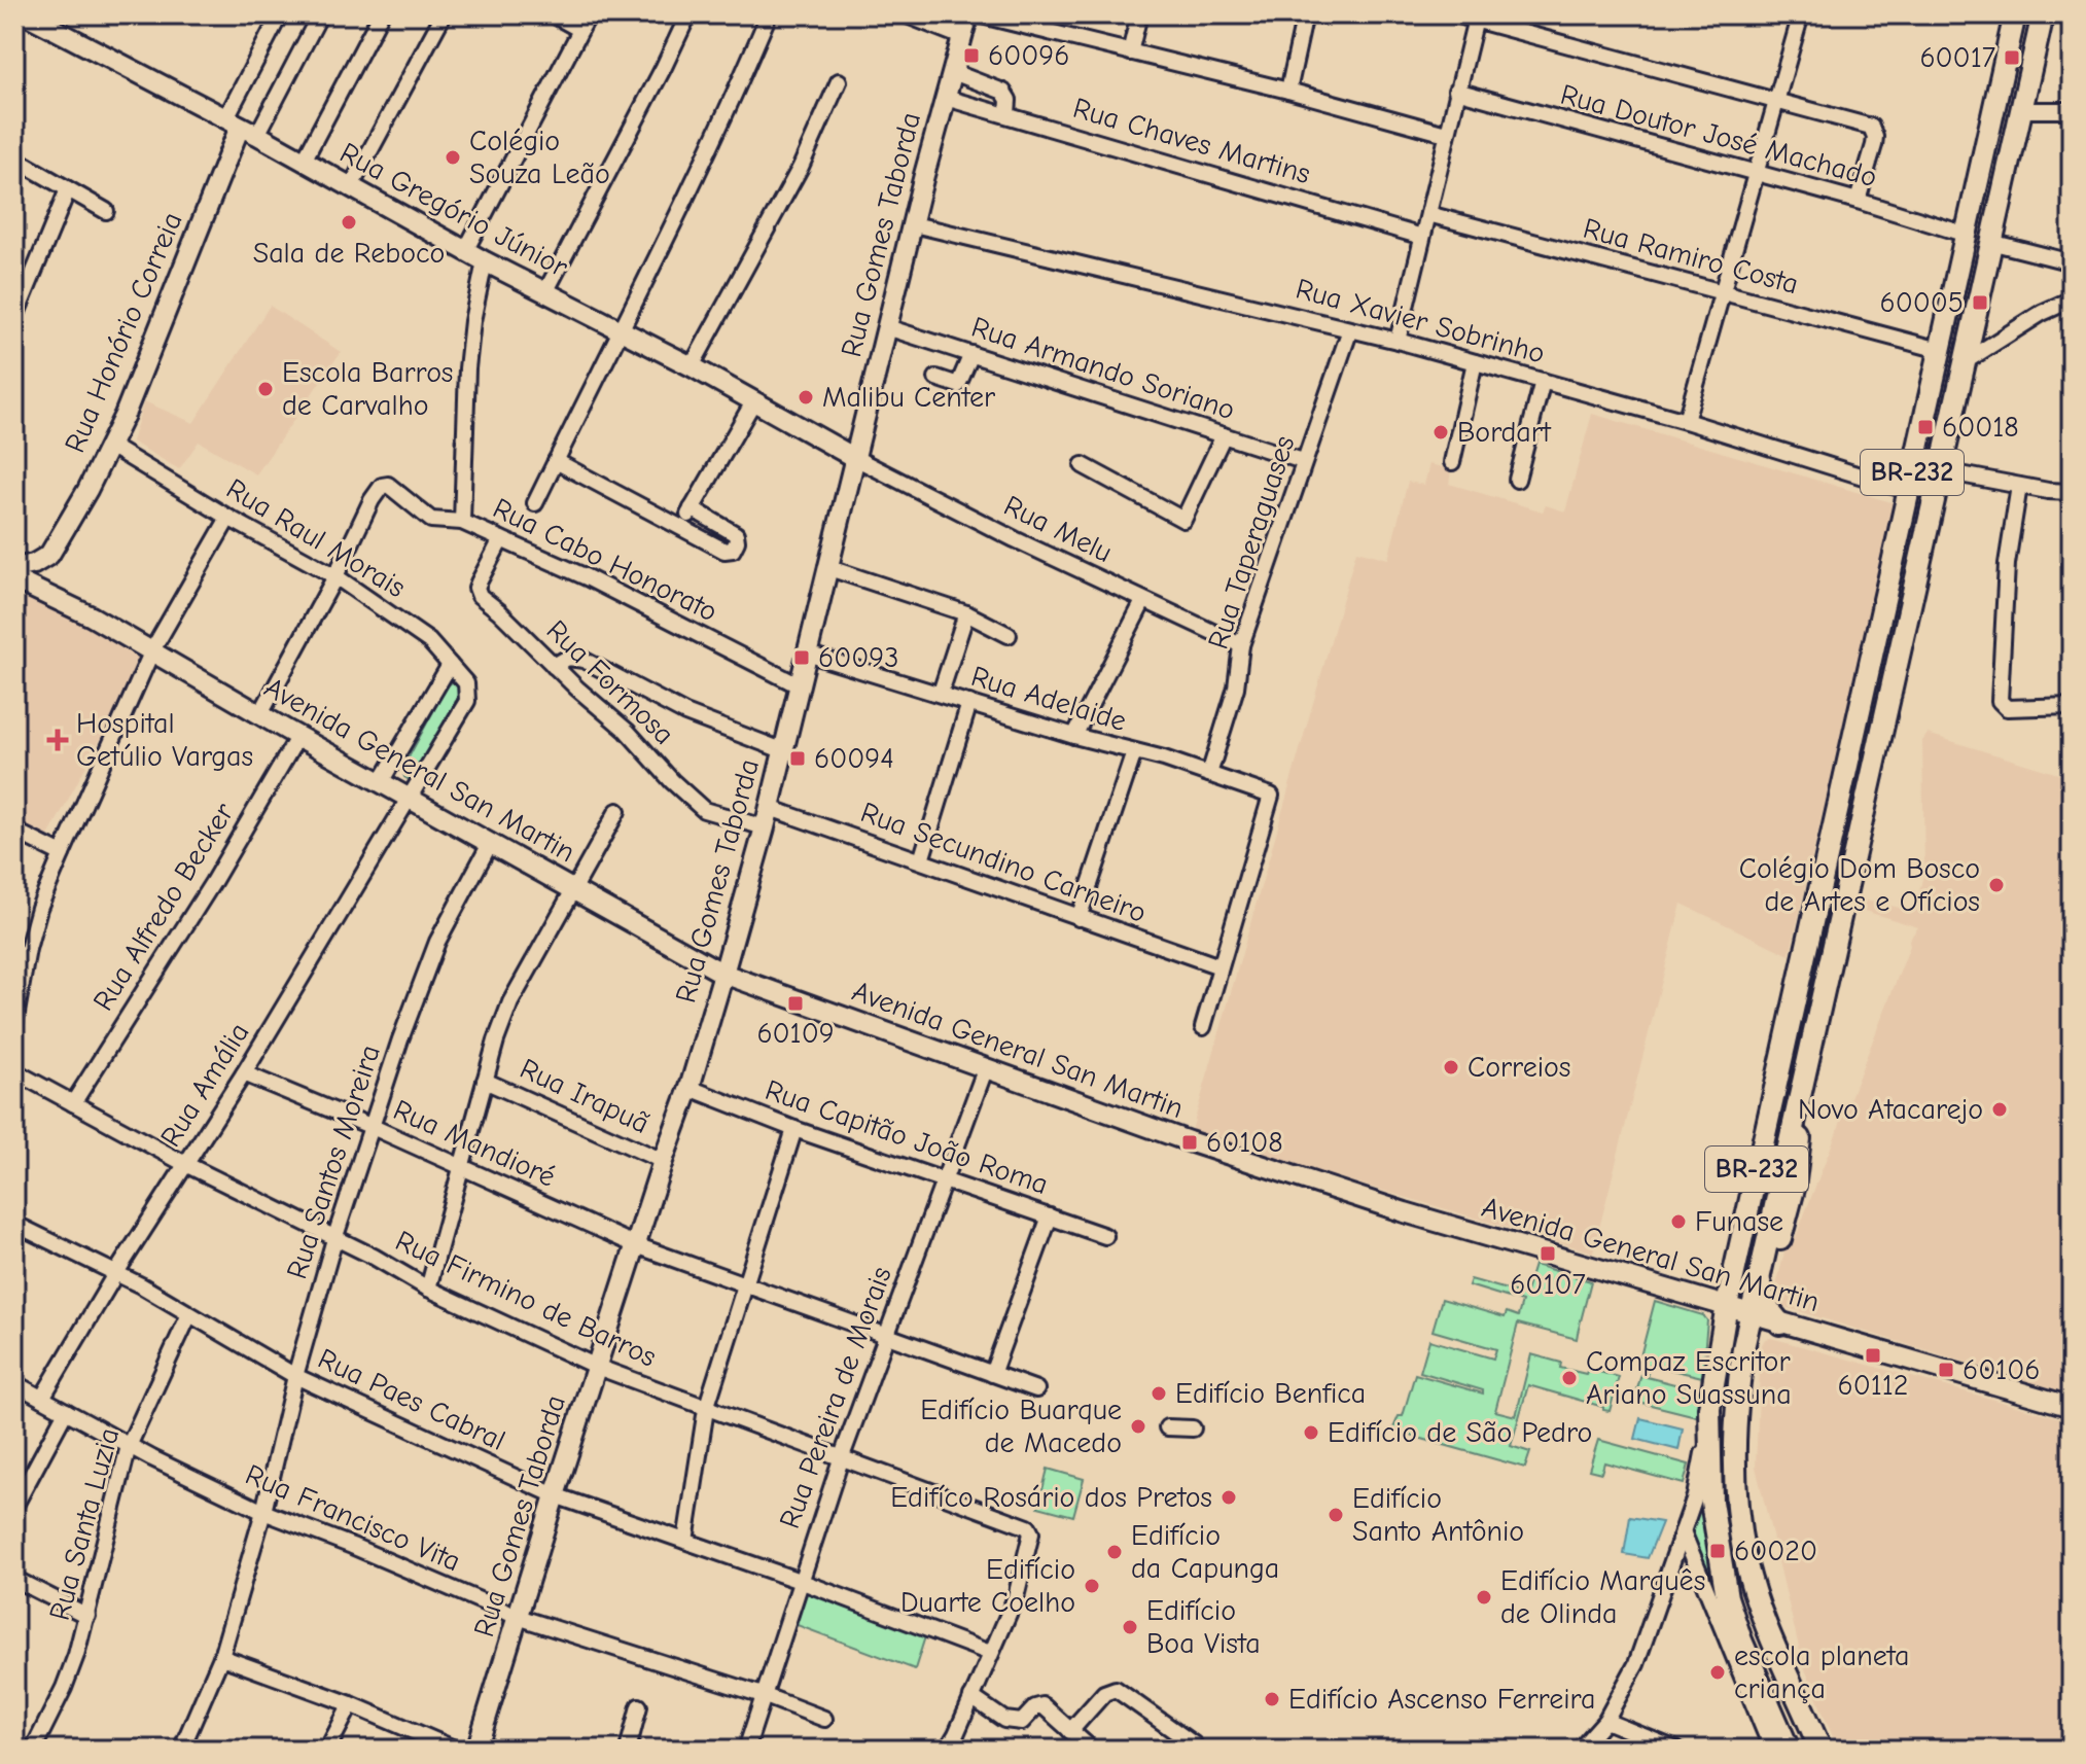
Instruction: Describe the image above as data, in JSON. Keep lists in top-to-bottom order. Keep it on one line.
{"streets":{"highway":["BR-232"],"main road":["Rua Gregório Júnior","Rua Gomes Taborda","Rua Honório Correia","Avenida General San Martin"],"street":["Rua Doutor José Machado","Rua Chaves Martins","Rua Ramiro Costa","Rua Xavier Sobrinho","Rua Armando Soriano","Rua Melu","Rua Raul Morais","Rua Taperaguases","Rua Cabo Honorato","Rua Formosa","Rua Adelaide","Rua Secundino Carneiro","Rua Alfredo Becker","Rua Amália","Rua Irapuã","Rua Capitão João Roma","Rua Mandioré","Rua Santos Moreira","Rua Firmino de Barros","Rua Pereira de Morais","Rua Paes Cabral","Rua Francisco Vita","Rua Santa Luzia"]},"crossings":[["Rua Doutor José Machado","BR-232"],["Rua Chaves Martins","Rua Gomes Taborda"],["Rua Gregório Júnior","Rua Gomes Taborda"],["Rua Gregório Júnior","Rua Honório Correia"],["Rua Gregório Júnior","Rua Melu"],["Rua Gomes Taborda","Rua Xavier Sobrinho"],["Rua Gomes Taborda","Rua Armando Soriano"],["Rua Gomes Taborda","Rua Melu"],["Rua Gomes Taborda","Rua Cabo Honorato"],["Rua Gomes Taborda","Rua Formosa"],["Rua Gomes Taborda","Rua Adelaide"],["Rua Gomes Taborda","Avenida General San Martin"],["Rua Gomes Taborda","Rua Secundino Carneiro"],["Rua Gomes Taborda","Rua Irapuã"],["Rua Gomes Taborda","Rua Capitão João Roma"],["Rua Gomes Taborda","Rua Mandioré"],["Rua Gomes Taborda","Rua Firmino de Barros"],["Rua Gomes Taborda","Rua Paes Cabral"],["Rua Gomes Taborda","Rua Francisco Vita"],["Rua Ramiro Costa","BR-232"],["Rua Xavier Sobrinho","BR-232"],["Rua Xavier Sobrinho","Rua Taperaguases"],["Rua Honório Correia","Rua Raul Morais"],["Rua Armando Soriano","Rua Taperaguases"],["BR-232","Avenida General San Martin"],["Rua Melu","Rua Taperaguases"],["Rua Raul Morais","Rua Cabo Honorato"],["Rua Raul Morais","Rua Amália"],["Rua Taperaguases","Rua Adelaide"],["Rua Cabo Honorato","Rua Formosa"],["Rua Adelaide","Rua Secundino Carneiro"],["Avenida General San Martin","Rua Alfredo Becker"],["Avenida General San Martin","Rua Amália"],["Avenida General San Martin","Rua Santos Moreira"],["Avenida General San Martin","Rua Pereira de Morais"],["Rua Alfredo Becker","Rua Firmino de Barros"],["Rua Amália","Rua Mandioré"],["Rua Amália","Rua Firmino de Barros"],["Rua Amália","Rua Paes Cabral"],["Rua Amália","Rua Francisco Vita"],["Rua Capitão João Roma","Rua Pereira de Morais"],["Rua Mandioré","Rua Santos Moreira"],["Rua Mandioré","Rua Pereira de Morais"],["Rua Santos Moreira","Rua Firmino de Barros"],["Rua Santos Moreira","Rua Paes Cabral"],["Rua Santos Moreira","Rua Francisco Vita"],["Rua Firmino de Barros","Rua Pereira de Morais"],["Rua Firmino de Barros","Rua Paes Cabral"],["Rua Pereira de Morais","Rua Paes Cabral"],["Rua Pereira de Morais","Rua Francisco Vita"],["Rua Paes Cabral","Rua Santa Luzia"],["Rua Francisco Vita","Rua Santa Luzia"]],"places":{"transit":["60096","60017","60005","60018","60093","60094","60109","60108","60107","60112","60106","60020"],"other":["Colégio Souza Leão","Sala de Reboco","Escola Barros de Carvalho","Malibu Center","Bordart","Colégio Dom Bosco de Artes e Ofícios","Correios","Novo Atacarejo","Funase","Compaz Escritor Ariano Suassuna","Edifício Benfica","Edifício Buarque de Macedo","Edifício de São Pedro","Edifíco Rosário dos Pretos","Edifício Santo Antônio","Edifício da Capunga","Edifício Duarte Coelho","Edifício Marquês de Olinda","Edifício Boa Vista","escola planeta criança","Edifício Ascenso Ferreira"],"health":["Hospital Getúlio Vargas"]}}
